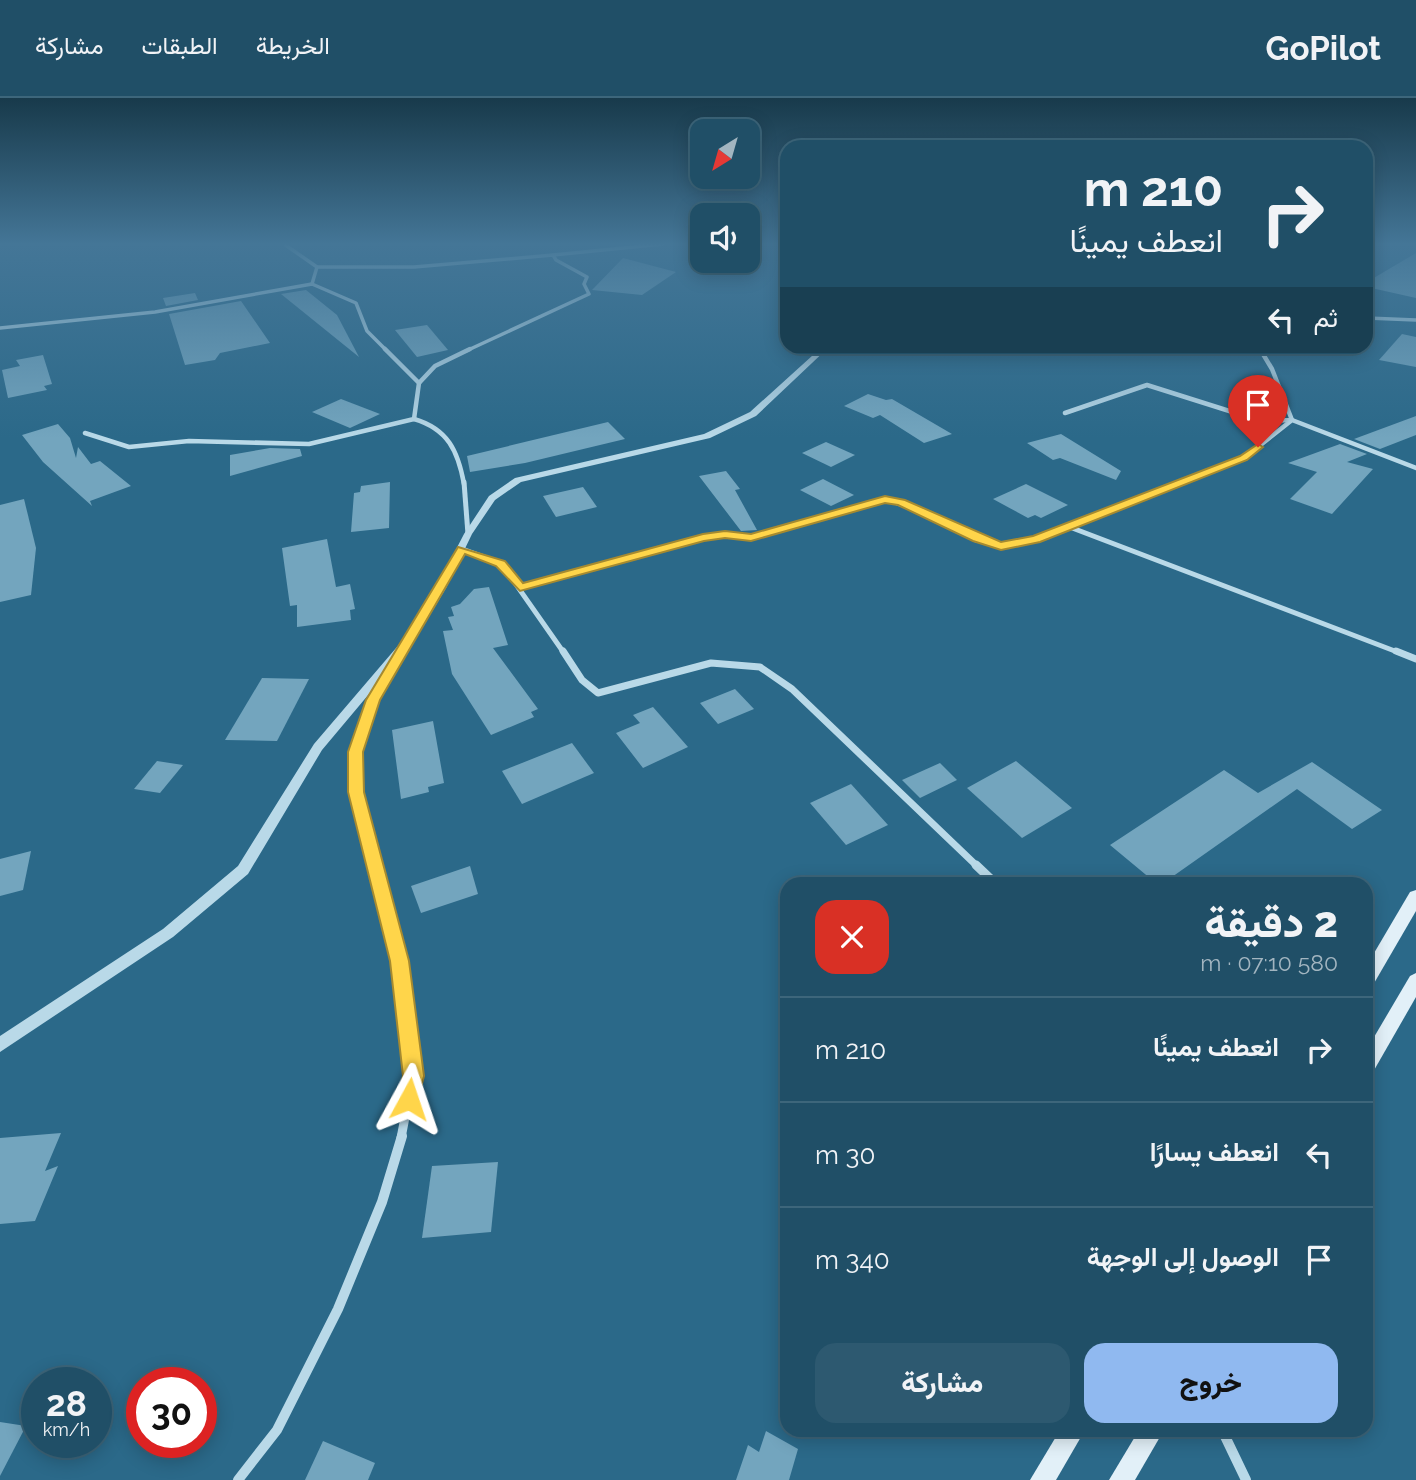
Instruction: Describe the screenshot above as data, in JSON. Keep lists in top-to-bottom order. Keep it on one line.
{"north":"bottom left","page":{"header":"GoPilot","nav":["الخريطة","الطبقات","مشاركة"],"turn":["210 m","انعطف يمينًا"],"then":"ثم","heading":["2 دقيقة","580 m · 07:10"],"list":[{"name":"انعطف يمينًا","value":"210 m"},{"name":"انعطف يسارًا","value":"30 m"},{"name":"الوصول إلى الوجهة","value":"340 m"}],"buttons":["خروج","مشاركة"],"speed":"28 km/h","limit":"30"}}
